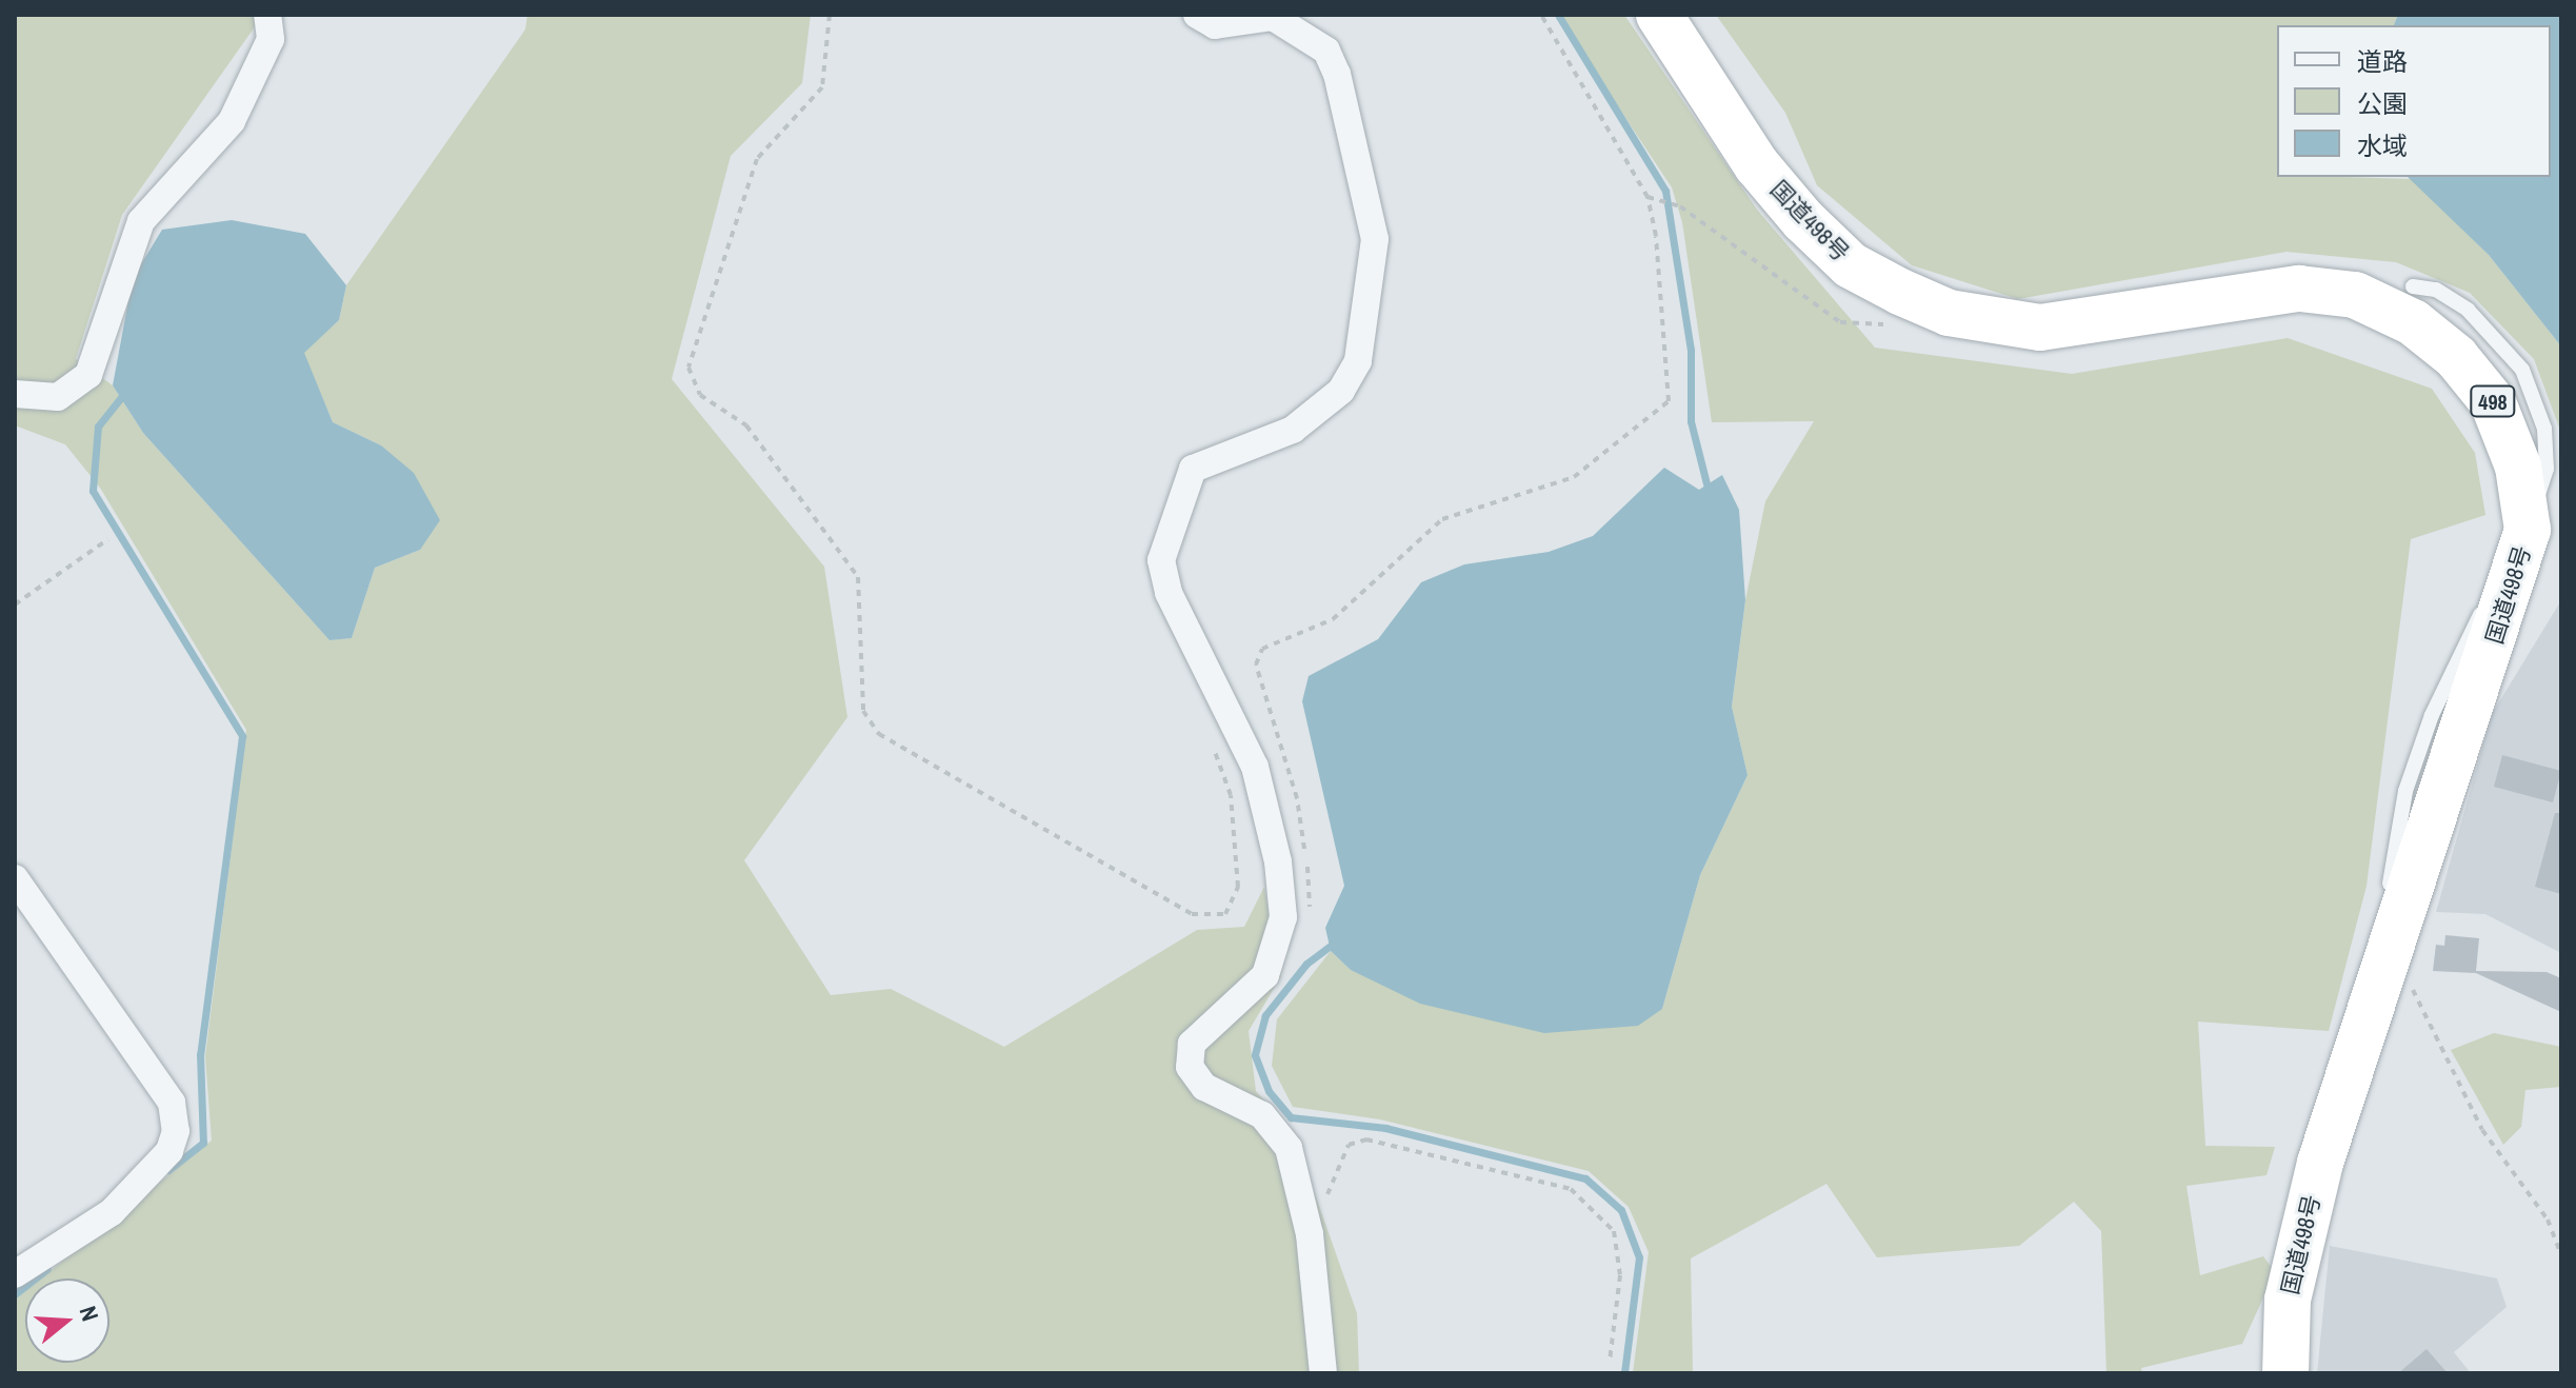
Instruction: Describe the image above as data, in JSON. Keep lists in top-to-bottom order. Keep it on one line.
{"streets":{"highway":["国道498号","498"]},"legend":["道路","公園","水域"],"north":"right"}
